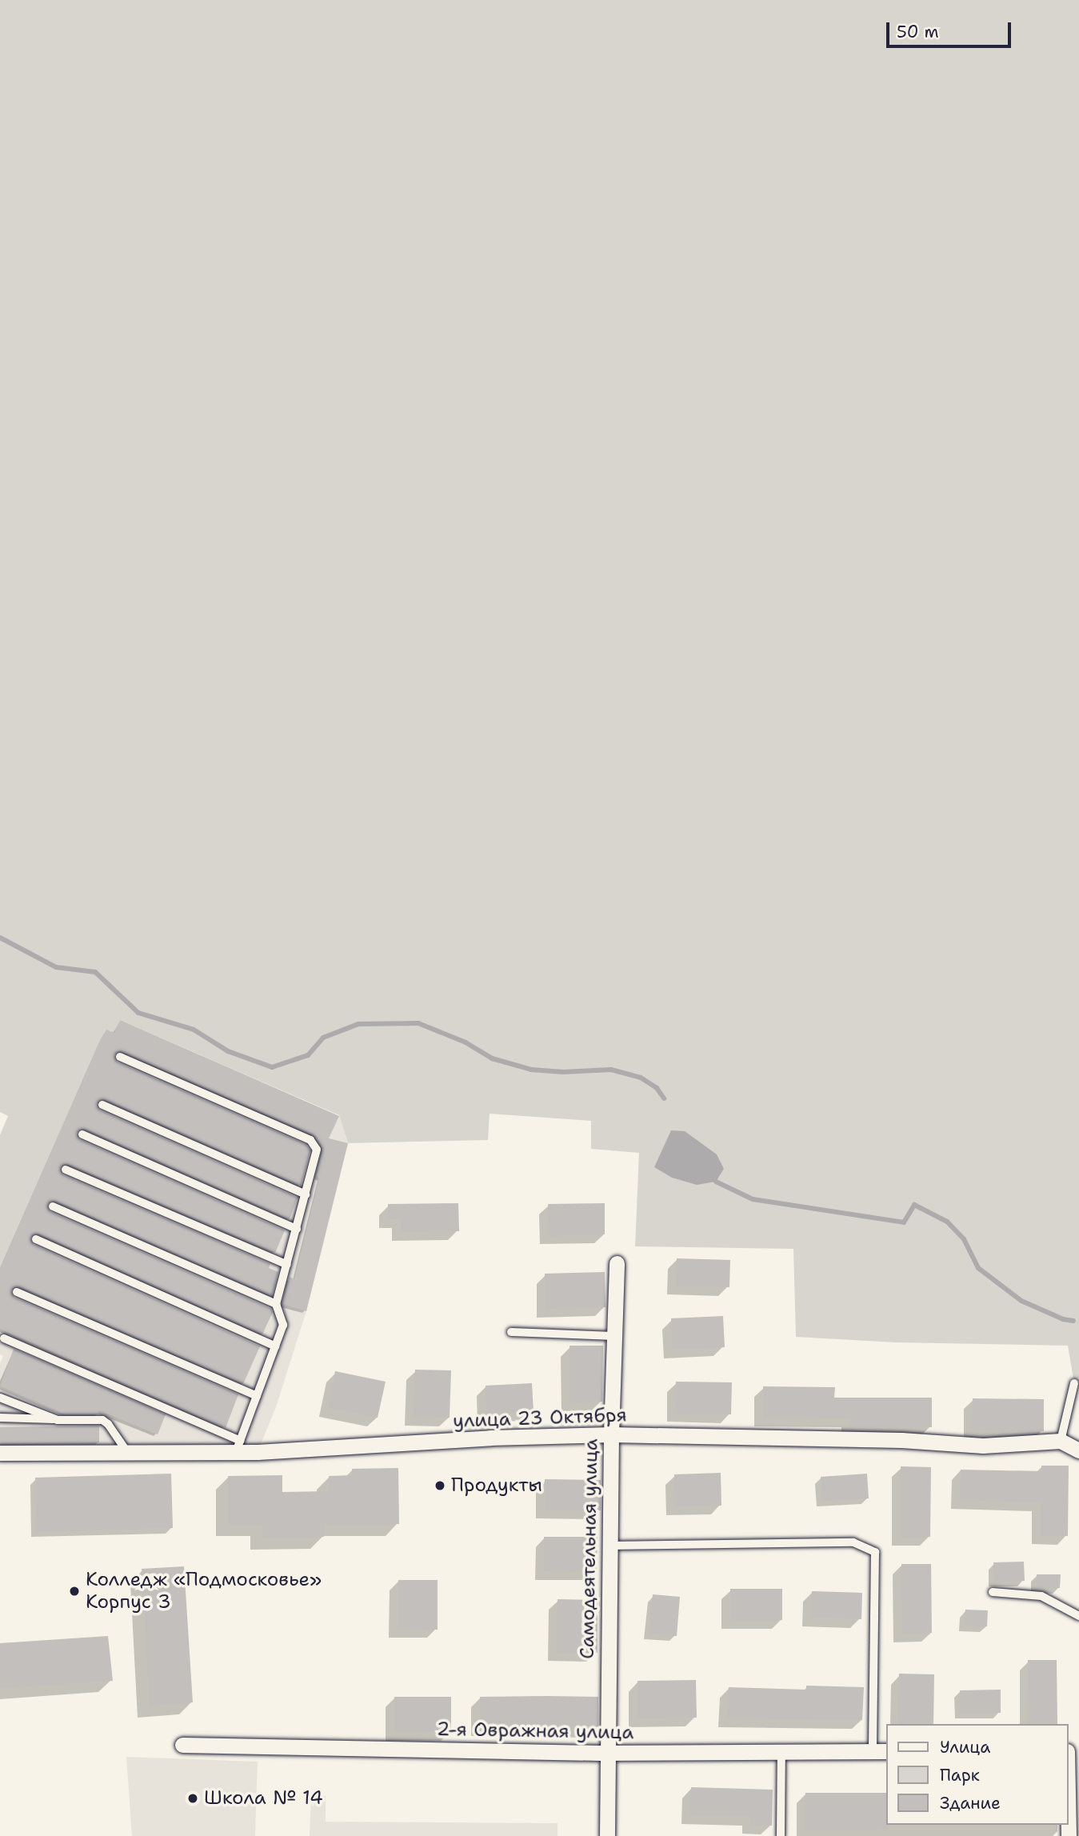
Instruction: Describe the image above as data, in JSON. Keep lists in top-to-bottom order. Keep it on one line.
{"streets":{"street":["улица 23 Октября","Самодеятельная улица","2-я Овражная улица"]},"crossings":[["улица 23 Октября","Самодеятельная улица"],["Самодеятельная улица","2-я Овражная улица"]],"places":["Продукты","Колледж «Подмосковье» Корпус 3","Школа № 14"],"legend":["Улица","Парк","Здание"],"scale_bar":"50 m"}
